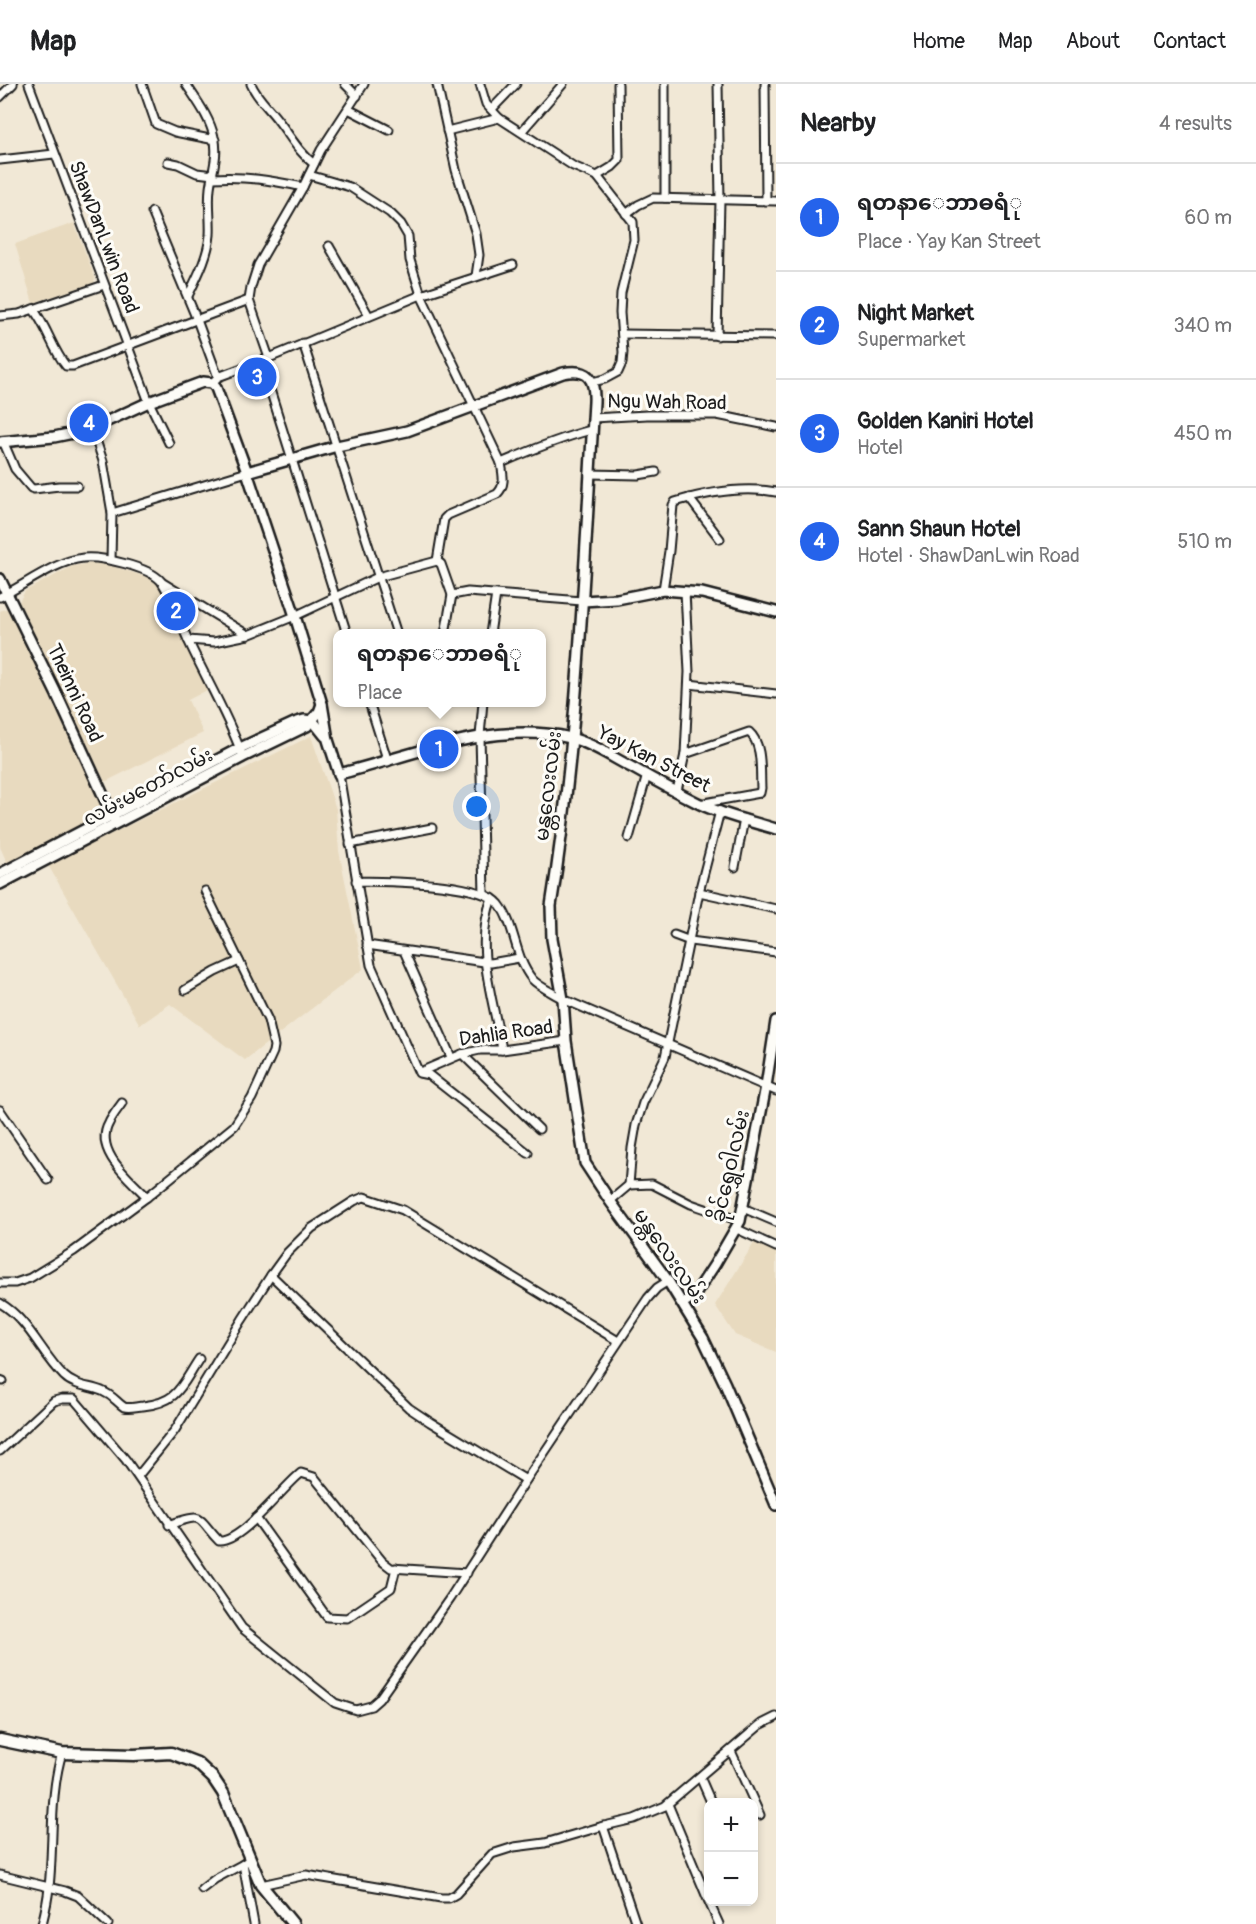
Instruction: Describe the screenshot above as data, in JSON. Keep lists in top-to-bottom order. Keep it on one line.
{"streets":{"main road":["Theinni Road","Yay Kan Street","မန္တလေးလမ်း","လမ်းမတော်လမ်း","ခိုင်ရွှေဝါလမ်း"],"street":["ShawDanLwin Road","Ngu Wah Road","Dahlia Road"]},"crossings":[["Ngu Wah Road","မန္တလေးလမ်း"],["Theinni Road","လမ်းမတော်လမ်း"],["Yay Kan Street","မန္တလေးလမ်း"],["မန္တလေးလမ်း","Dahlia Road"],["မန္တလေးလမ်း","ခိုင်ရွှေဝါလမ်း"]],"page":{"header":"Map","nav":["Home","Map","About","Contact"],"heading":["Nearby","4 results"],"list":[{"mark":"1","name":"ရတနာေဘာဓရံု","note":"Place · Yay Kan Street","value":"60 m"},{"mark":"2","name":"Night Market","note":"Supermarket","value":"340 m"},{"mark":"3","name":"Golden Kaniri Hotel","note":"Hotel","value":"450 m"},{"mark":"4","name":"Sann Shaun Hotel","note":"Hotel · ShawDanLwin Road","value":"510 m"}],"pins":["3","4","2","1"],"popup":["ရတနာေဘာဓရံု","Place"],"map_buttons":["+","−"]}}
